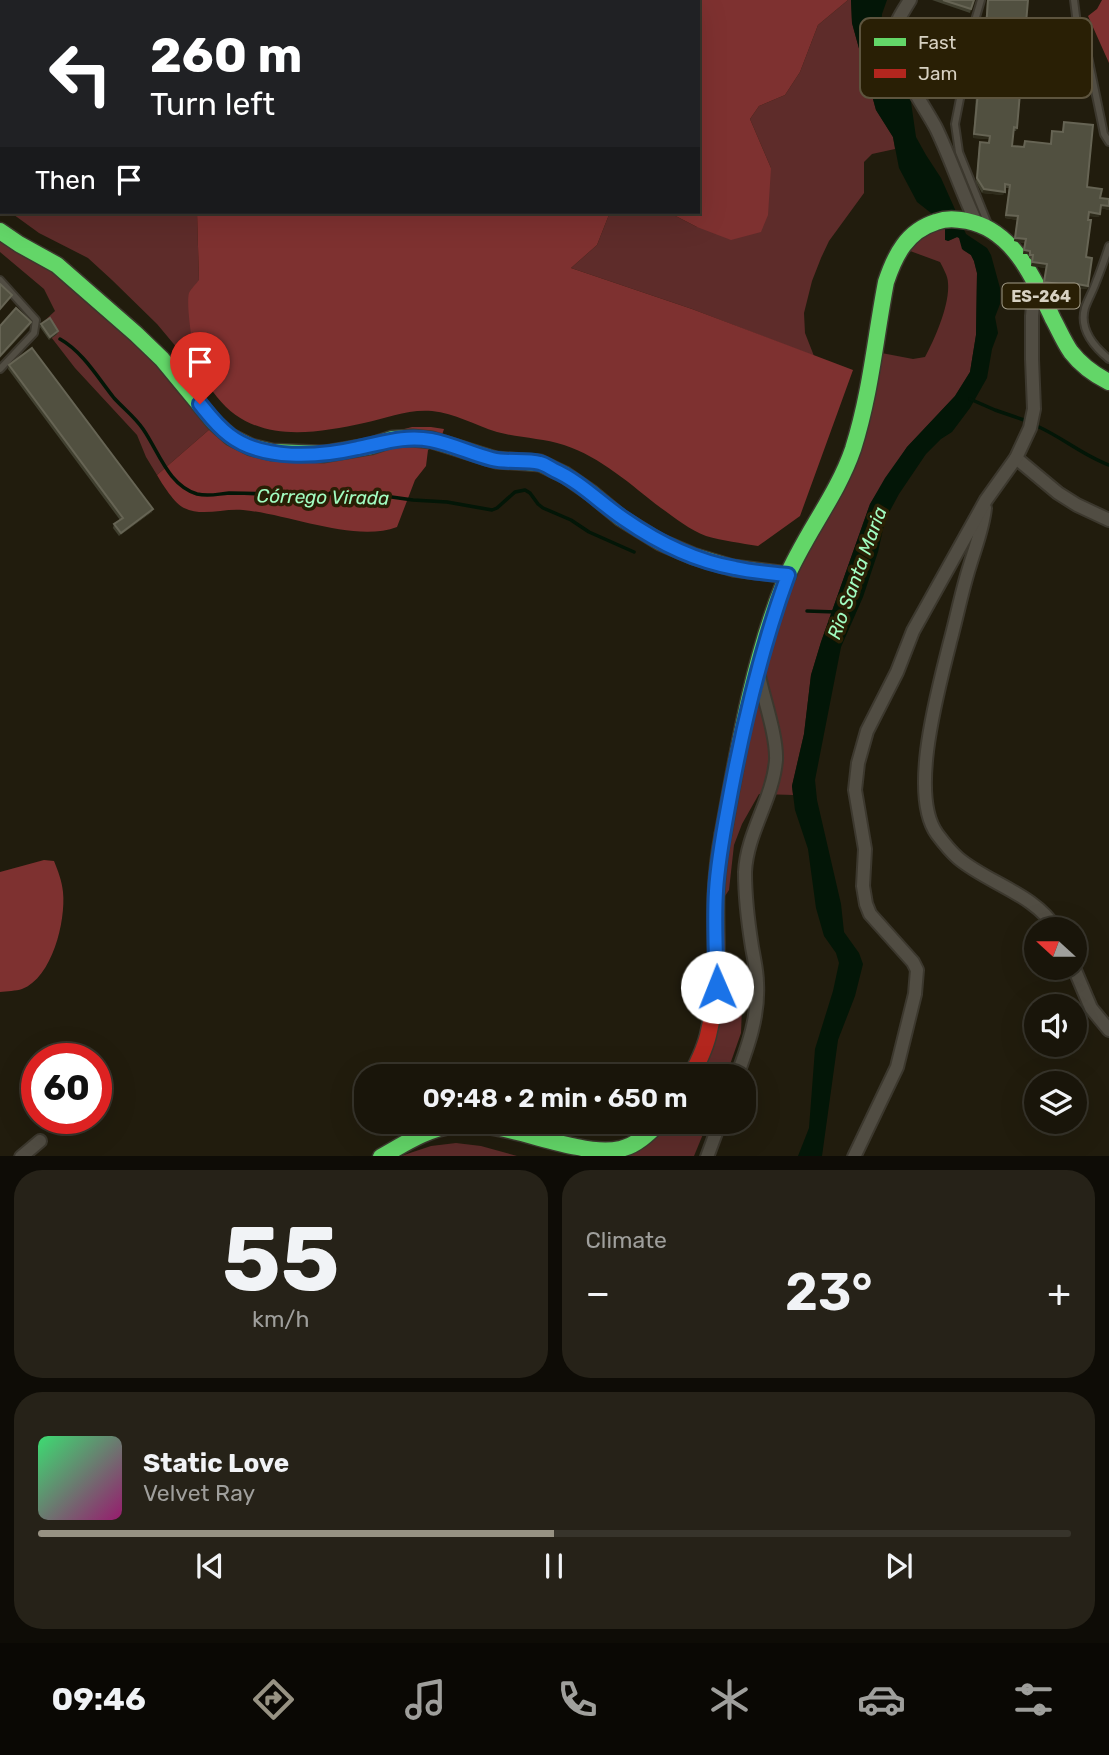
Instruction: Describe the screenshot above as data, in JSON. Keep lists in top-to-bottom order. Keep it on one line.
{"streets":{"main road":["ES-264"]},"water":["Córrego Virada","Rio Santa Maria"],"legend":["Fast","Jam"],"north":"left","page":{"turn":["260 m","Turn left"],"then":"Then","limit":"60","trip":"09:48 · 2 min · 650 m","tile":[["55","km/h"],"Climate"],"heat":["−","23°","+"],"song":["Static Love","Velvet Ray"],"tabs":"09:46"}}
